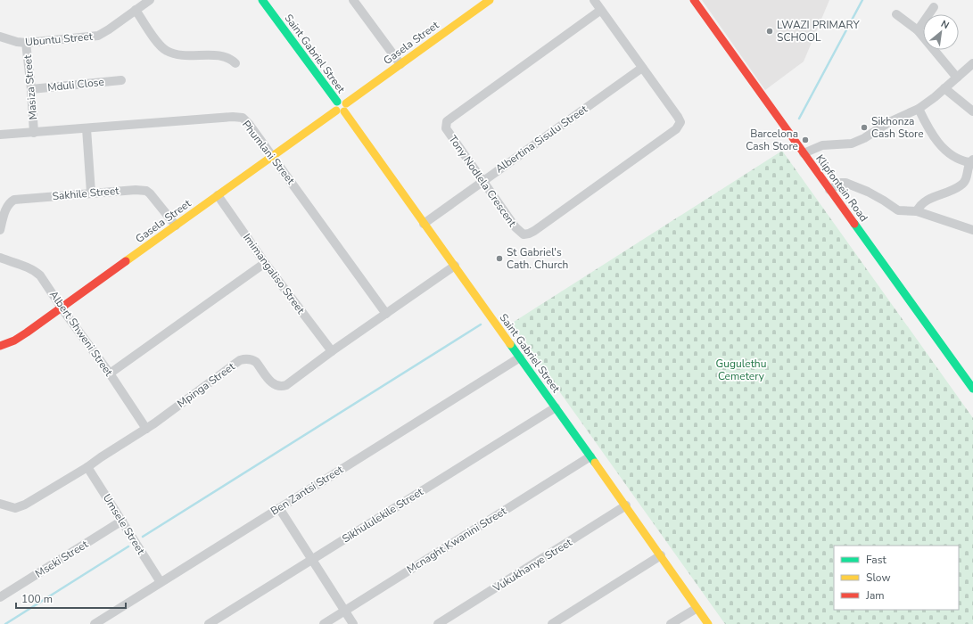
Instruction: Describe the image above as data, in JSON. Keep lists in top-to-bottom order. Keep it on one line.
{"streets":{"street":["Ubuntu Street","Gasela Street","Saint Gabriel Street","Mduli Close","Masiza Street","Albertina Sisulu Street","Phumlani Street","Tony Nodlela Crescent","Klipfontein Road","Sakhile Street","Imimangaliso Street","Albert Shweni Street","Mpinga Street","Ben Zantsi Street","Sikhululekile Street","Umsele Street","Mcnaght Kwanini Street","Mseki Street","Vukukhanye Street"]},"crossings":[["Ubuntu Street","Masiza Street"],["Gasela Street","Saint Gabriel Street"],["Gasela Street","Phumlani Street"],["Gasela Street","Sakhile Street"],["Gasela Street","Imimangaliso Street"],["Gasela Street","Albert Shweni Street"],["Saint Gabriel Street","Albertina Sisulu Street"],["Saint Gabriel Street","Mpinga Street"],["Saint Gabriel Street","Ben Zantsi Street"],["Saint Gabriel Street","Sikhululekile Street"],["Saint Gabriel Street","Mcnaght Kwanini Street"],["Saint Gabriel Street","Vukukhanye Street"],["Mduli Close","Masiza Street"],["Masiza Street","Phumlani Street"],["Albertina Sisulu Street","Tony Nodlela Crescent"],["Phumlani Street","Mpinga Street"],["Imimangaliso Street","Mpinga Street"],["Albert Shweni Street","Mpinga Street"],["Mpinga Street","Umsele Street"],["Ben Zantsi Street","Umsele Street"],["Umsele Street","Mseki Street"]],"parks":["Gugulethu Cemetery"],"places":["LWAZI PRIMARY SCHOOL","Sikhonza Cash Store","Barcelona Cash Store","St Gabriel's Cath. Church"],"legend":["Fast","Slow","Jam"],"scale_bar":"100 m","north":"top right"}
